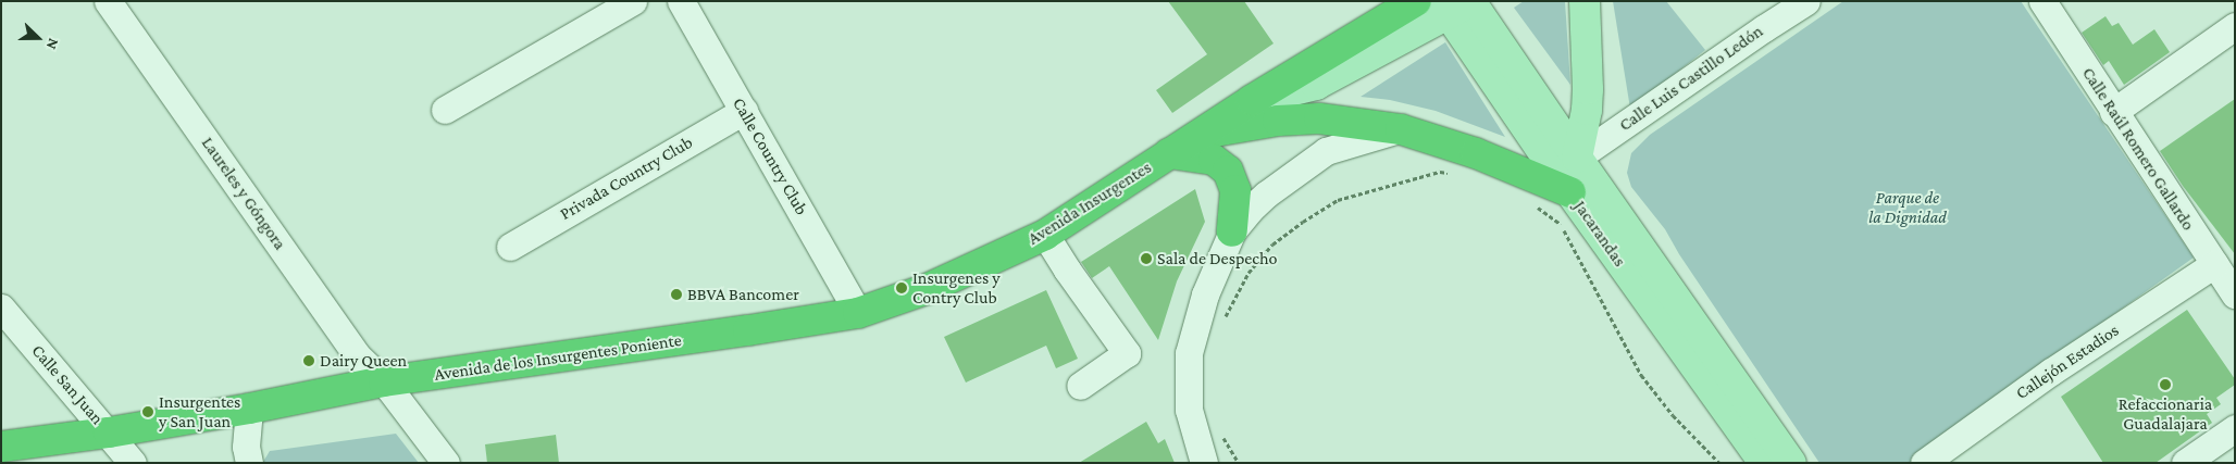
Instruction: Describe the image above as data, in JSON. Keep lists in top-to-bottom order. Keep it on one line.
{"streets":{"highway":["Avenida Insurgentes","Avenida de los Insurgentes Poniente"],"main road":["Jacarandas"],"street":["Calle Luis Castillo Ledón","Calle Raúl Romero Gallardo","Calle Country Club","Privada Country Club","Laureles y Góngora","Callejón Estadios","Calle San Juan"]},"crossings":[["Calle Luis Castillo Ledón","Jacarandas"],["Calle Raúl Romero Gallardo","Callejón Estadios"],["Calle Country Club","Privada Country Club"],["Calle Country Club","Avenida Insurgentes"],["Calle Country Club","Avenida de los Insurgentes Poniente"],["Laureles y Góngora","Avenida de los Insurgentes Poniente"],["Avenida Insurgentes","Jacarandas"],["Avenida Insurgentes","Avenida de los Insurgentes Poniente"],["Avenida de los Insurgentes Poniente","Calle San Juan"]],"parks":["Parque de la Dignidad"],"places":["Sala de Despecho","Insurgenes y Contry Club","BBVA Bancomer","Dairy Queen","Refaccionaria Guadalajara","Insurgentes y San Juan"],"north":"right"}
